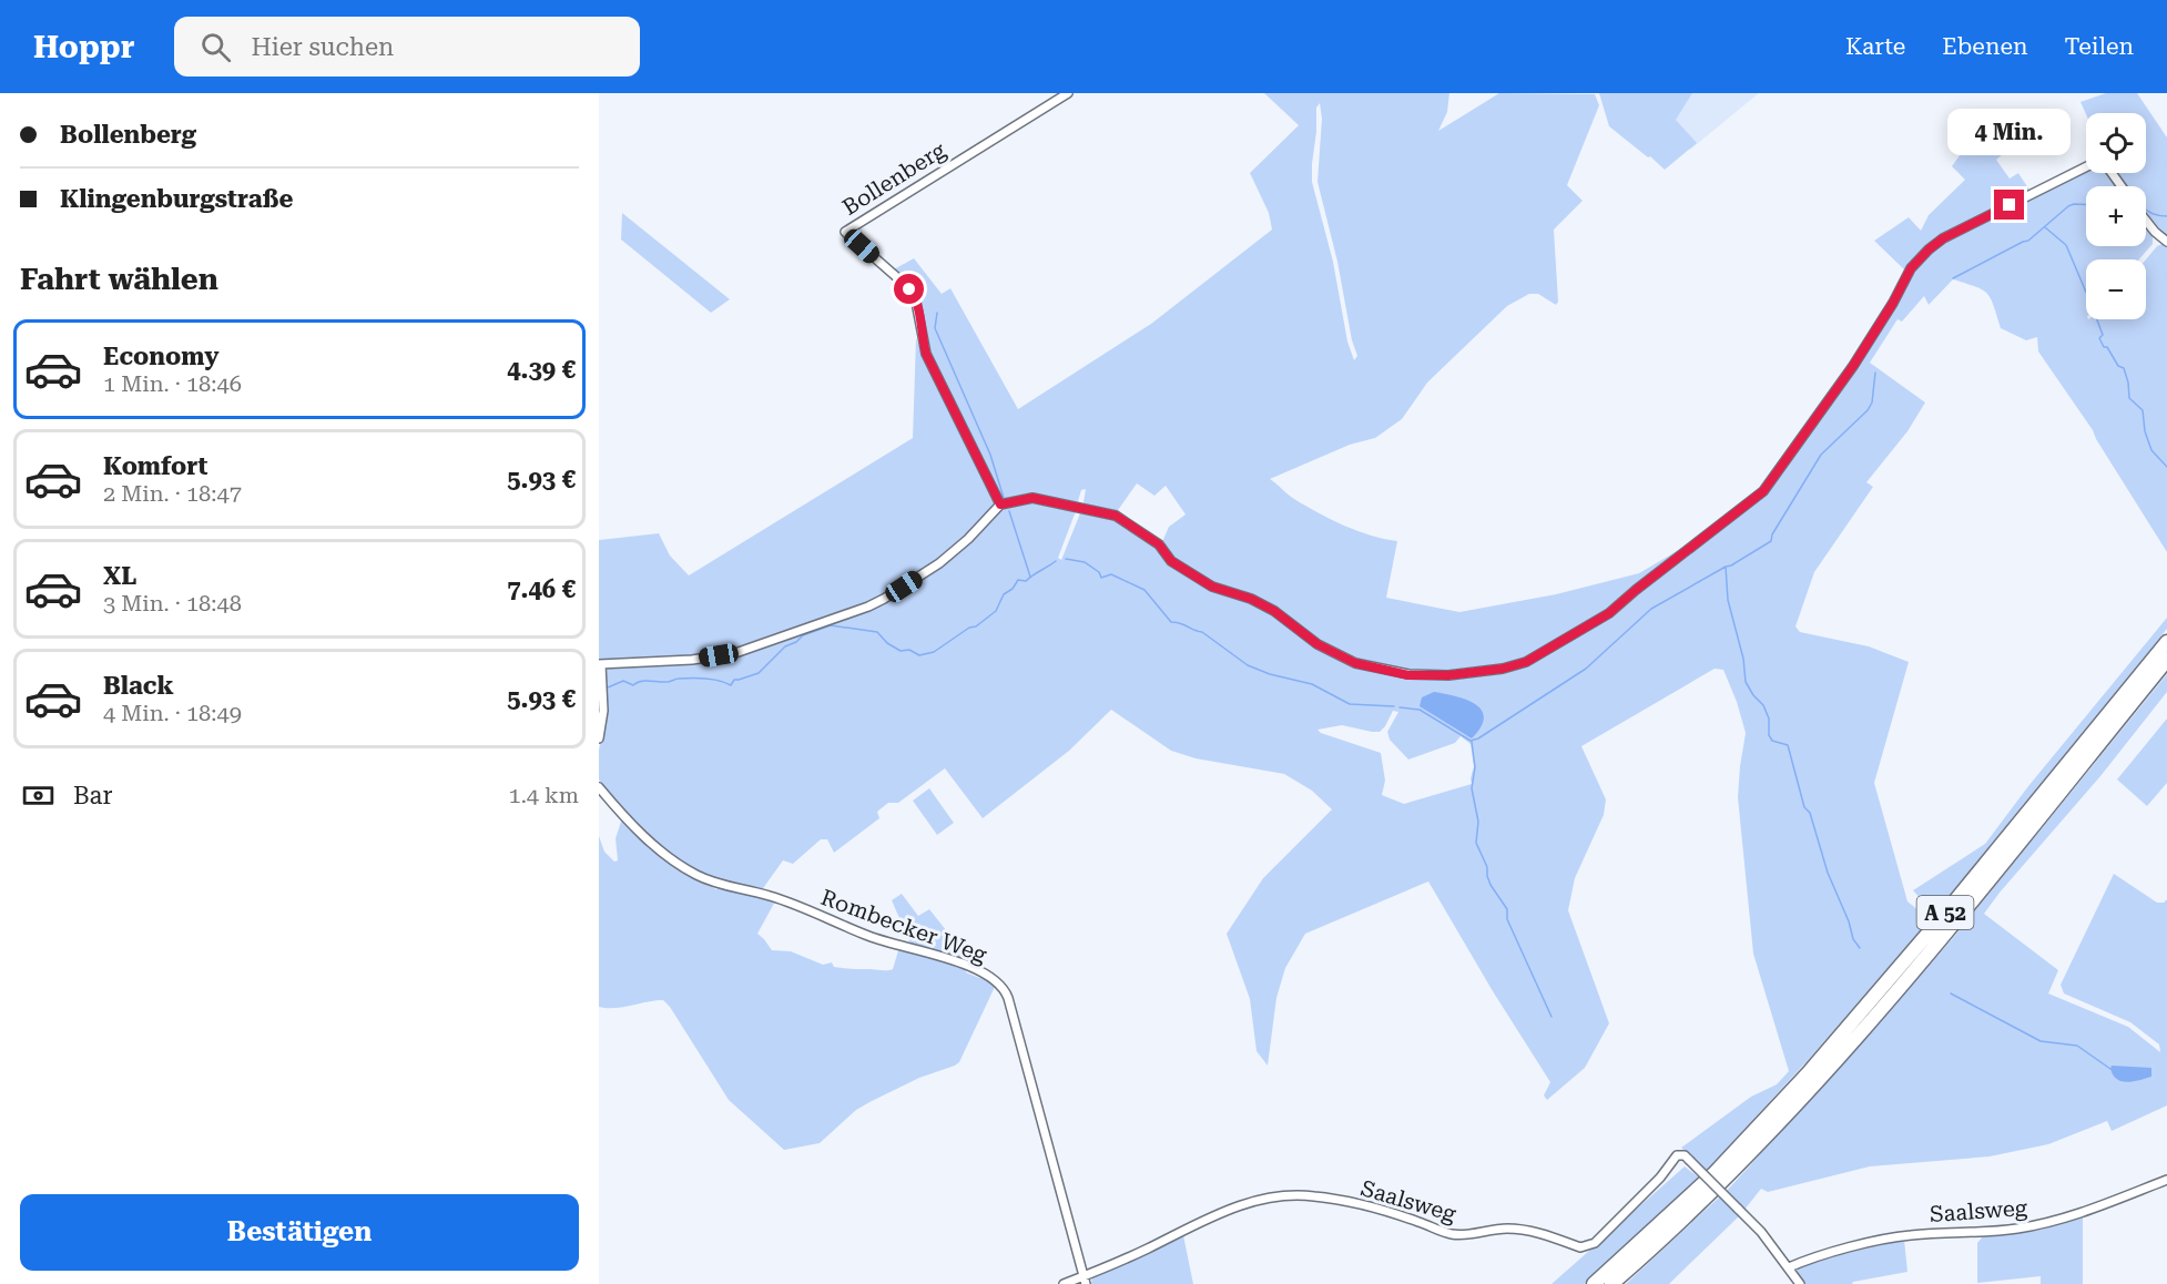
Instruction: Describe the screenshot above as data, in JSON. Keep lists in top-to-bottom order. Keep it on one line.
{"streets":{"highway":["A 52"],"street":["Bollenberg","Rombecker Weg","Saalsweg"]},"crossings":[["Rombecker Weg","Saalsweg"]],"page":{"header":"Hoppr","search":"Hier suchen","nav":["Karte","Ebenen","Teilen"],"banner":["Bollenberg","Klingenburgstraße"],"bubble":"4 Min.","map_buttons":["+","−"],"heading":"Fahrt wählen","list":[{"name":"Economy","note":"1 Min. · 18:46","value":"4.39 €"},{"name":"Komfort","note":"2 Min. · 18:47","value":"5.93 €"},{"name":"XL","note":"3 Min. · 18:48","value":"7.46 €"},{"name":"Black","note":"4 Min. · 18:49","value":"5.93 €"}],"pay":["Bar","1.4 km"],"buttons":"Bestätigen"}}
